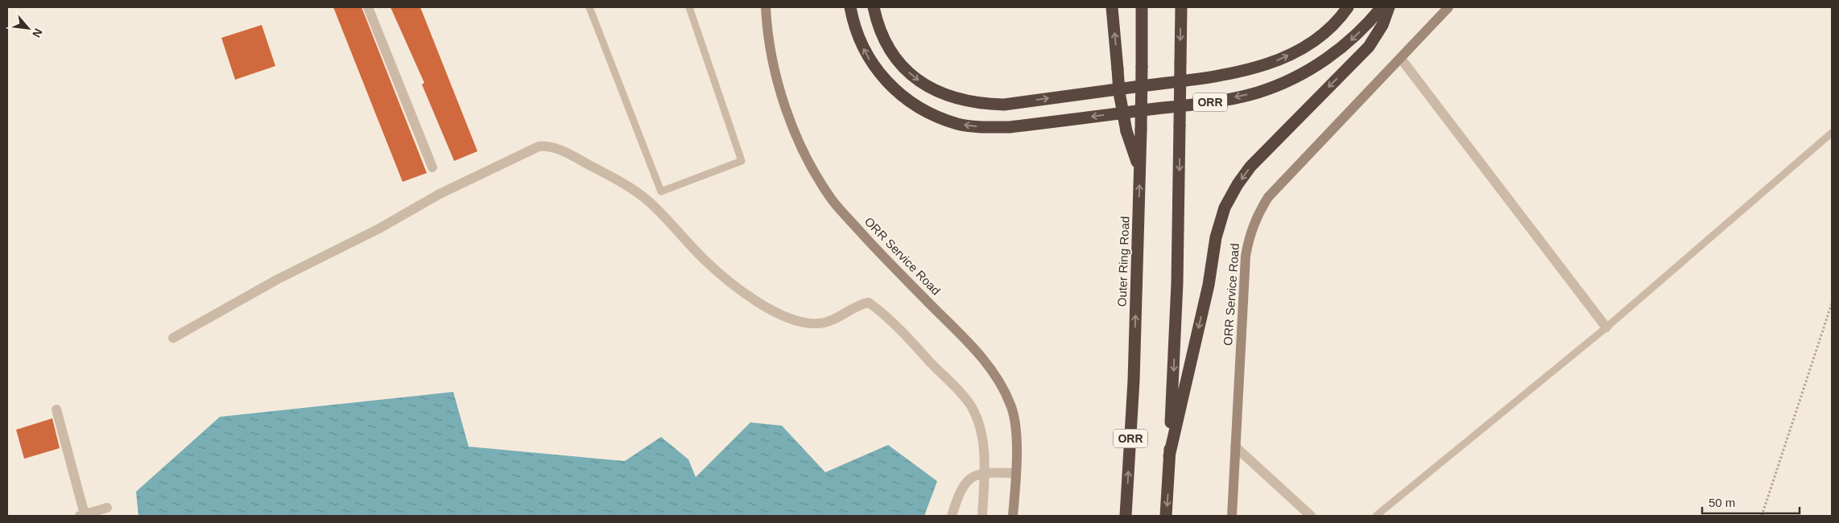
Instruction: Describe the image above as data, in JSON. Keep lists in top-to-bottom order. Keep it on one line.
{"streets":{"highway":["ORR","Outer Ring Road"],"main road":["ORR Service Road"]},"scale_bar":"50 m","north":"bottom right"}
